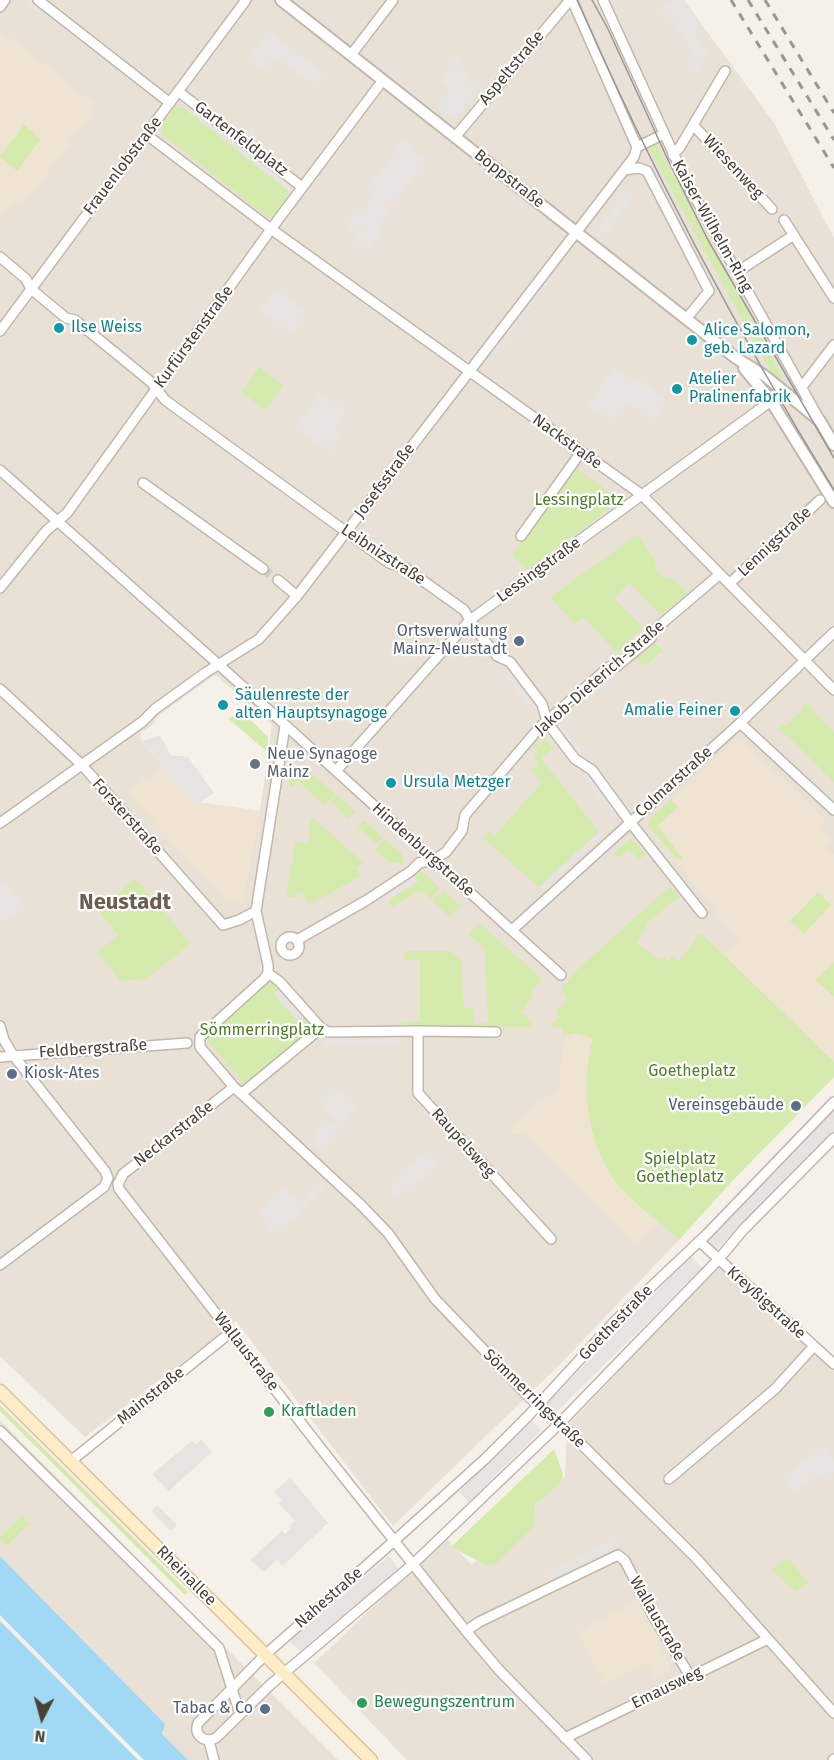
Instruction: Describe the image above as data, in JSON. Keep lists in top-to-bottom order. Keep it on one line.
{"streets":{"main road":["Rheinallee"],"street":["Aspeltstraße","Gartenfeldplatz","Frauenlobstraße","Wiesenweg","Boppstraße","Kaiser-Wilhelm-Ring","Kurfürstenstraße","Nackstraße","Josefsstraße","Lennigstraße","Leibnizstraße","Lessingstraße","Jakob-Dieterich-Straße","Colmarstraße","Forsterstraße","Hindenburgstraße","Feldbergstraße","Neckarstraße","Raupelsweg","Kreyßigstraße","Goethestraße","Wallaustraße","Mainstraße","Sömmerringstraße","Nahestraße","Emausweg"]},"crossings":[["Aspeltstraße","Boppstraße"],["Gartenfeldplatz","Frauenlobstraße"],["Gartenfeldplatz","Kurfürstenstraße"],["Frauenlobstraße","Leibnizstraße"],["Boppstraße","Kaiser-Wilhelm-Ring"],["Boppstraße","Kurfürstenstraße"],["Boppstraße","Josefsstraße"],["Boppstraße","Lessingstraße"],["Kaiser-Wilhelm-Ring","Josefsstraße"],["Kurfürstenstraße","Nackstraße"],["Kurfürstenstraße","Leibnizstraße"],["Nackstraße","Josefsstraße"],["Nackstraße","Lennigstraße"],["Nackstraße","Lessingstraße"],["Nackstraße","Jakob-Dieterich-Straße"],["Nackstraße","Colmarstraße"],["Josefsstraße","Leibnizstraße"],["Josefsstraße","Forsterstraße"],["Josefsstraße","Hindenburgstraße"],["Leibnizstraße","Lessingstraße"],["Leibnizstraße","Jakob-Dieterich-Straße"],["Leibnizstraße","Colmarstraße"],["Lessingstraße","Hindenburgstraße"],["Jakob-Dieterich-Straße","Hindenburgstraße"],["Colmarstraße","Hindenburgstraße"],["Neckarstraße","Wallaustraße"],["Neckarstraße","Sömmerringstraße"],["Kreyßigstraße","Goethestraße"],["Goethestraße","Wallaustraße"],["Goethestraße","Sömmerringstraße"],["Goethestraße","Nahestraße"],["Wallaustraße","Mainstraße"],["Wallaustraße","Nahestraße"],["Wallaustraße","Emausweg"],["Mainstraße","Rheinallee"],["Sömmerringstraße","Emausweg"],["Rheinallee","Nahestraße"]],"districts":["Neustadt"],"parks":["Lessingplatz","Sömmerringplatz","Goetheplatz","Spielplatz Goetheplatz"],"places":["Ilse Weiss","Alice Salomon, geb. Lazard","Atelier Pralinenfabrik","Ortsverwaltung Mainz-Neustadt","Säulenreste der alten Hauptsynagoge","Amalie Feiner","Neue Synagoge Mainz","Ursula Metzger","Kiosk-Ates","Vereinsgebäude","Kraftladen","Bewegungszentrum","Tabac & Co"],"north":"bottom"}
